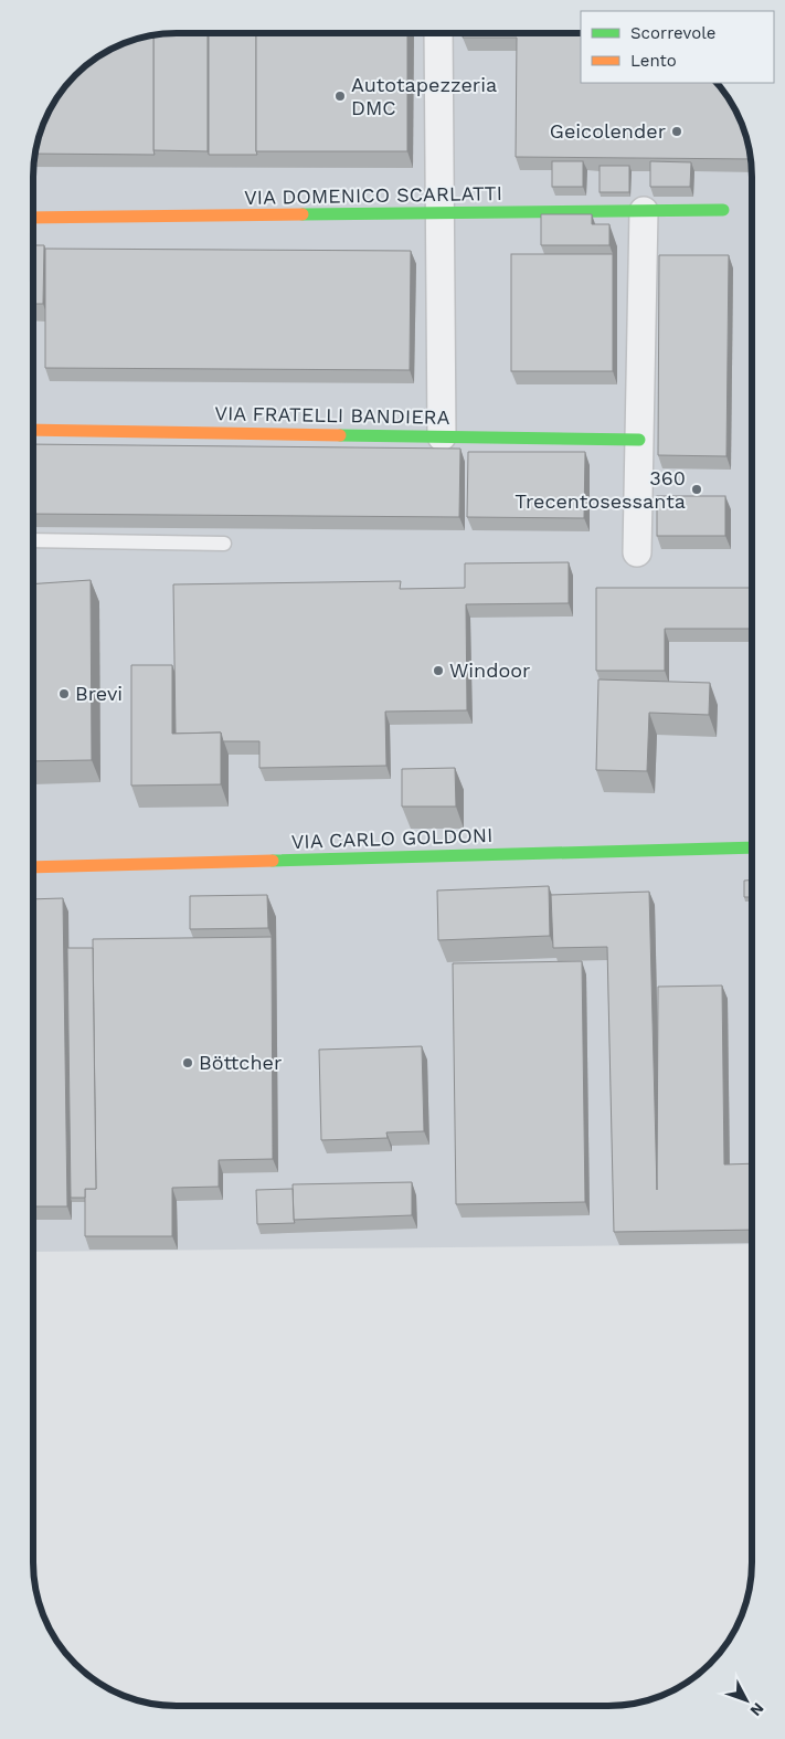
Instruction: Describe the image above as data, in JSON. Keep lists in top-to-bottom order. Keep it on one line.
{"streets":{"street":["VIA DOMENICO SCARLATTI","VIA FRATELLI BANDIERA","VIA CARLO GOLDONI"]},"places":["Autotapezzeria DMC","Geicolender","360 Trecentosessanta","Windoor","Brevi","Böttcher"],"legend":["Scorrevole","Lento"],"north":"bottom right"}
